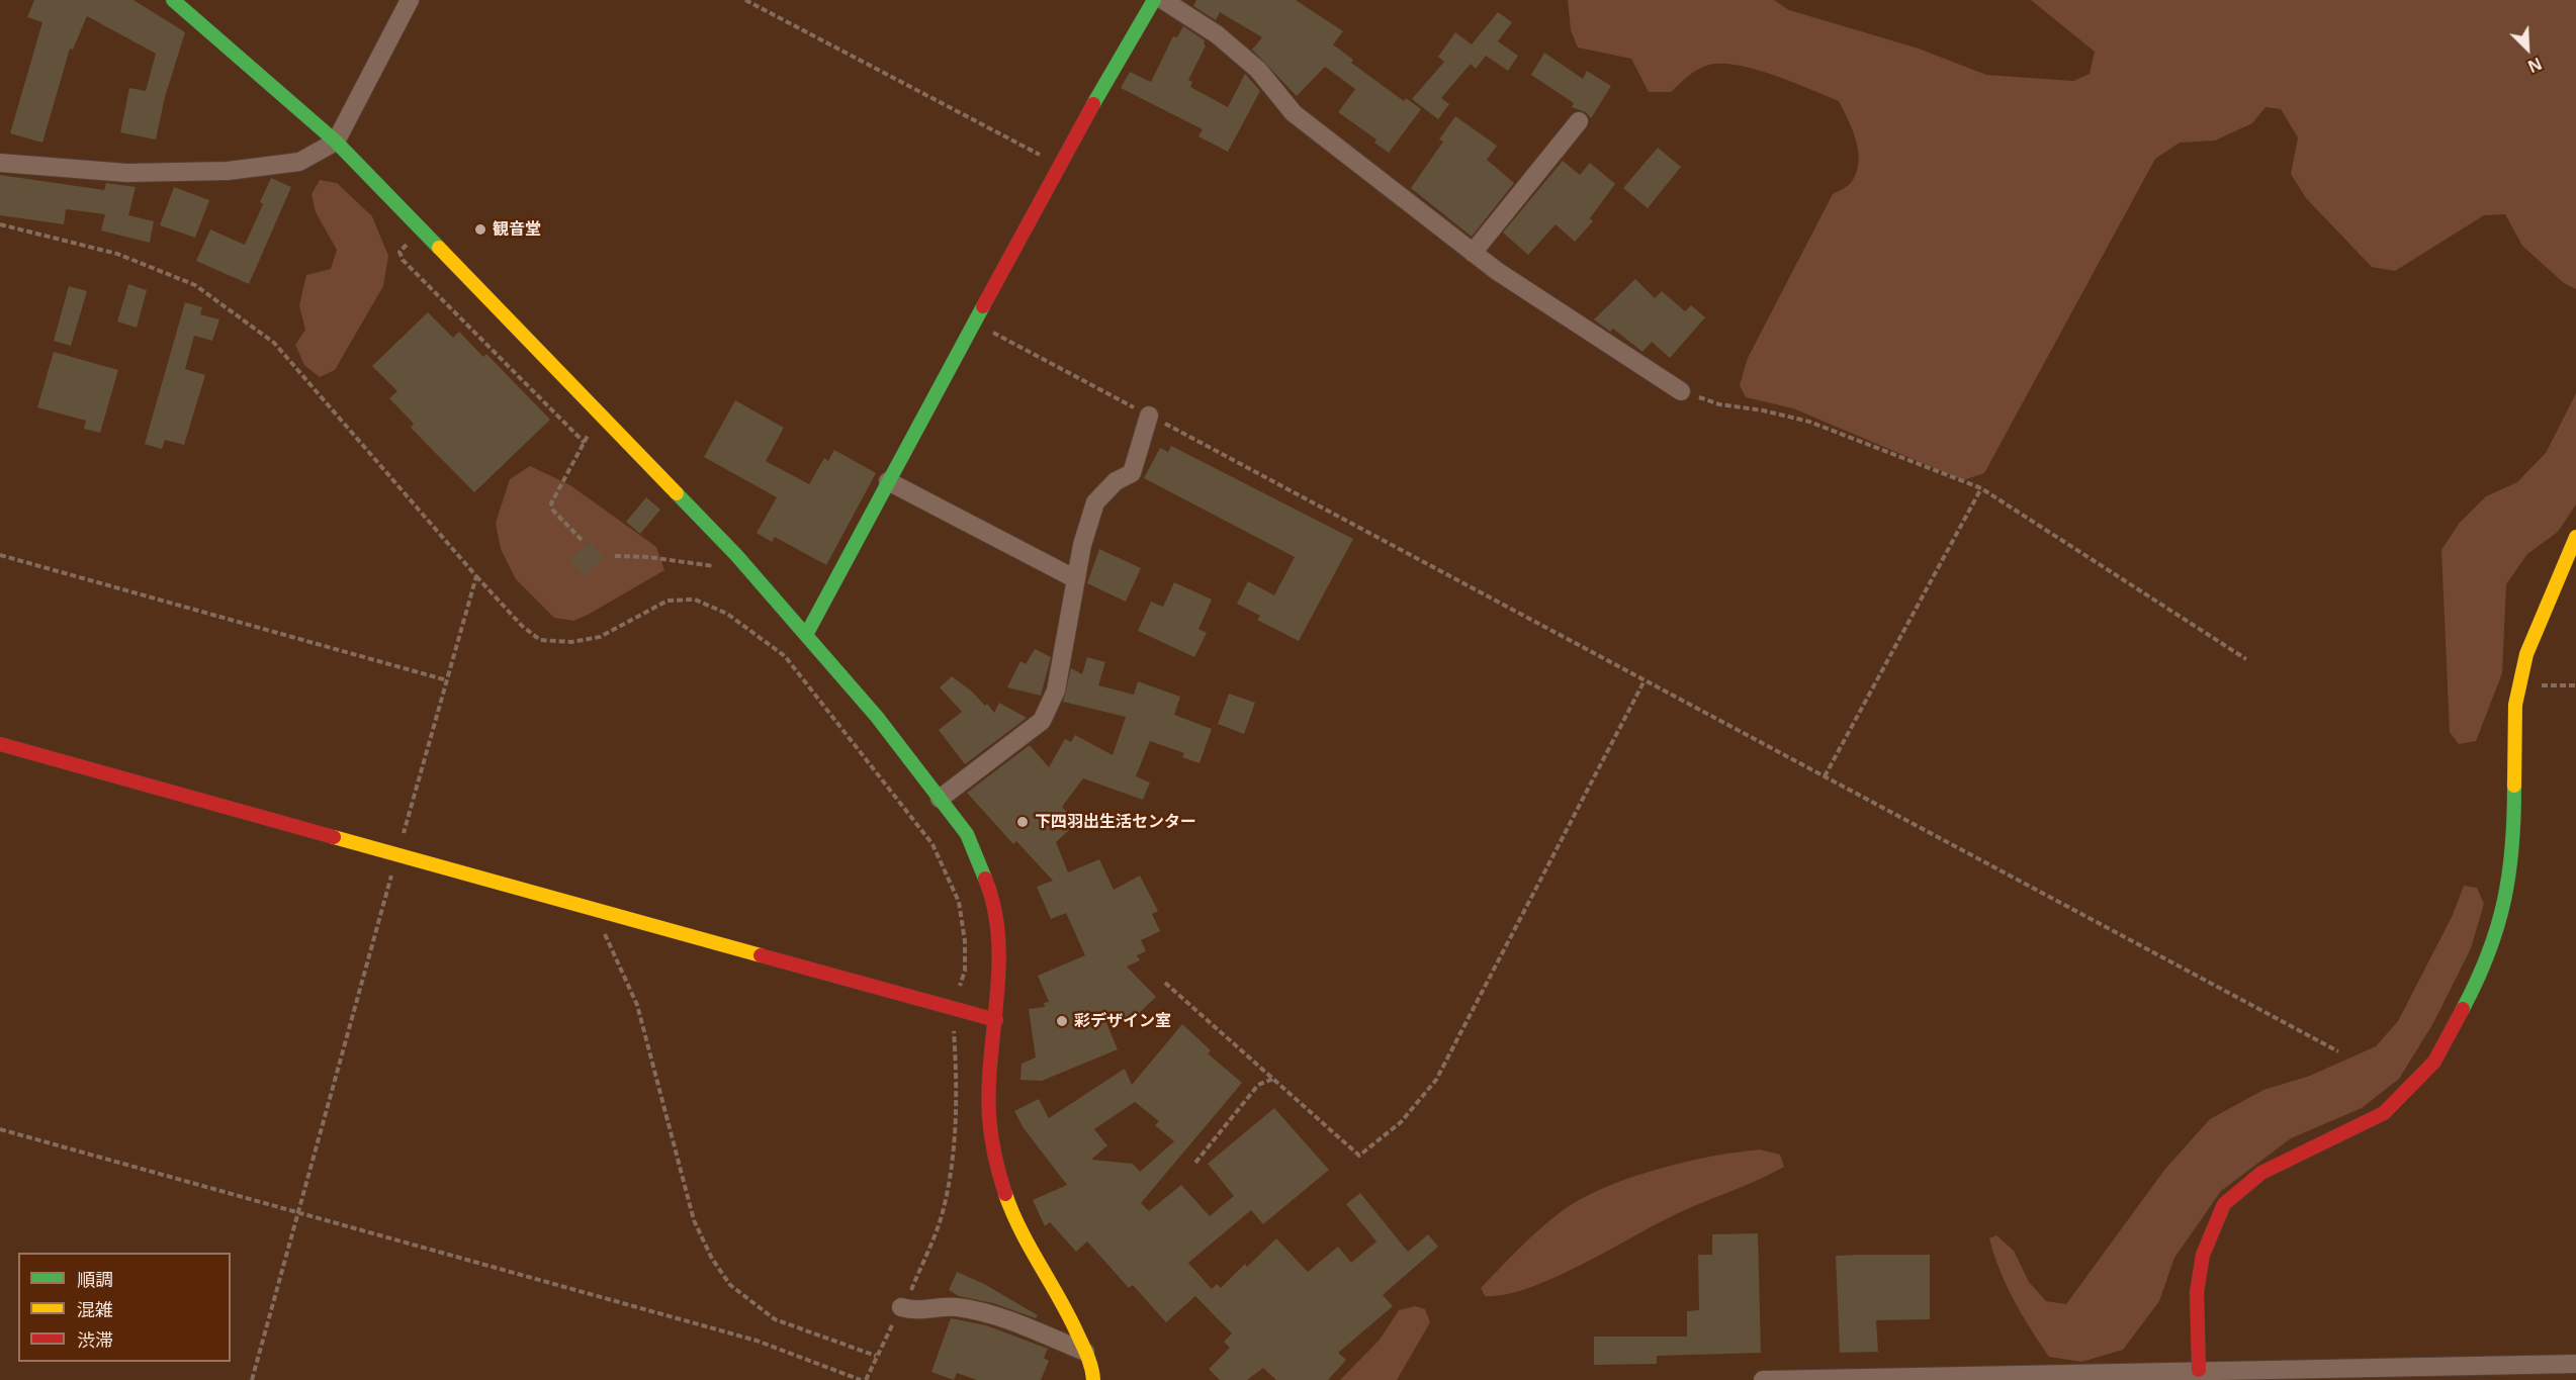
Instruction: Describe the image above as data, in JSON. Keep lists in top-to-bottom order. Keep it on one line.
{"places":["観音堂","下四羽出生活センター","彩デザイン室"],"legend":["順調","混雑","渋滞"],"north":"bottom right"}
